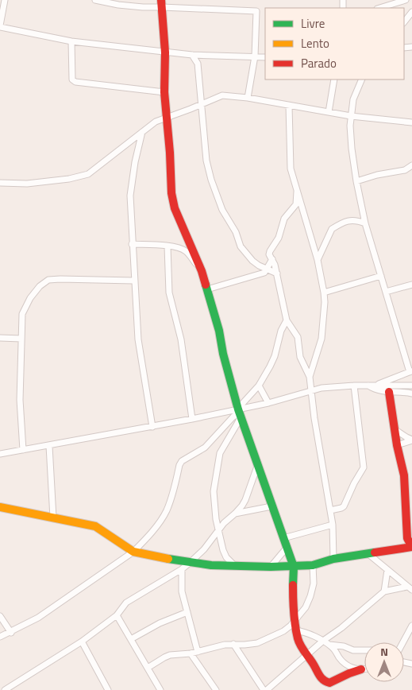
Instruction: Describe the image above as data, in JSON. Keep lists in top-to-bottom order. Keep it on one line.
{"legend":["Livre","Lento","Parado"],"north":"top"}
